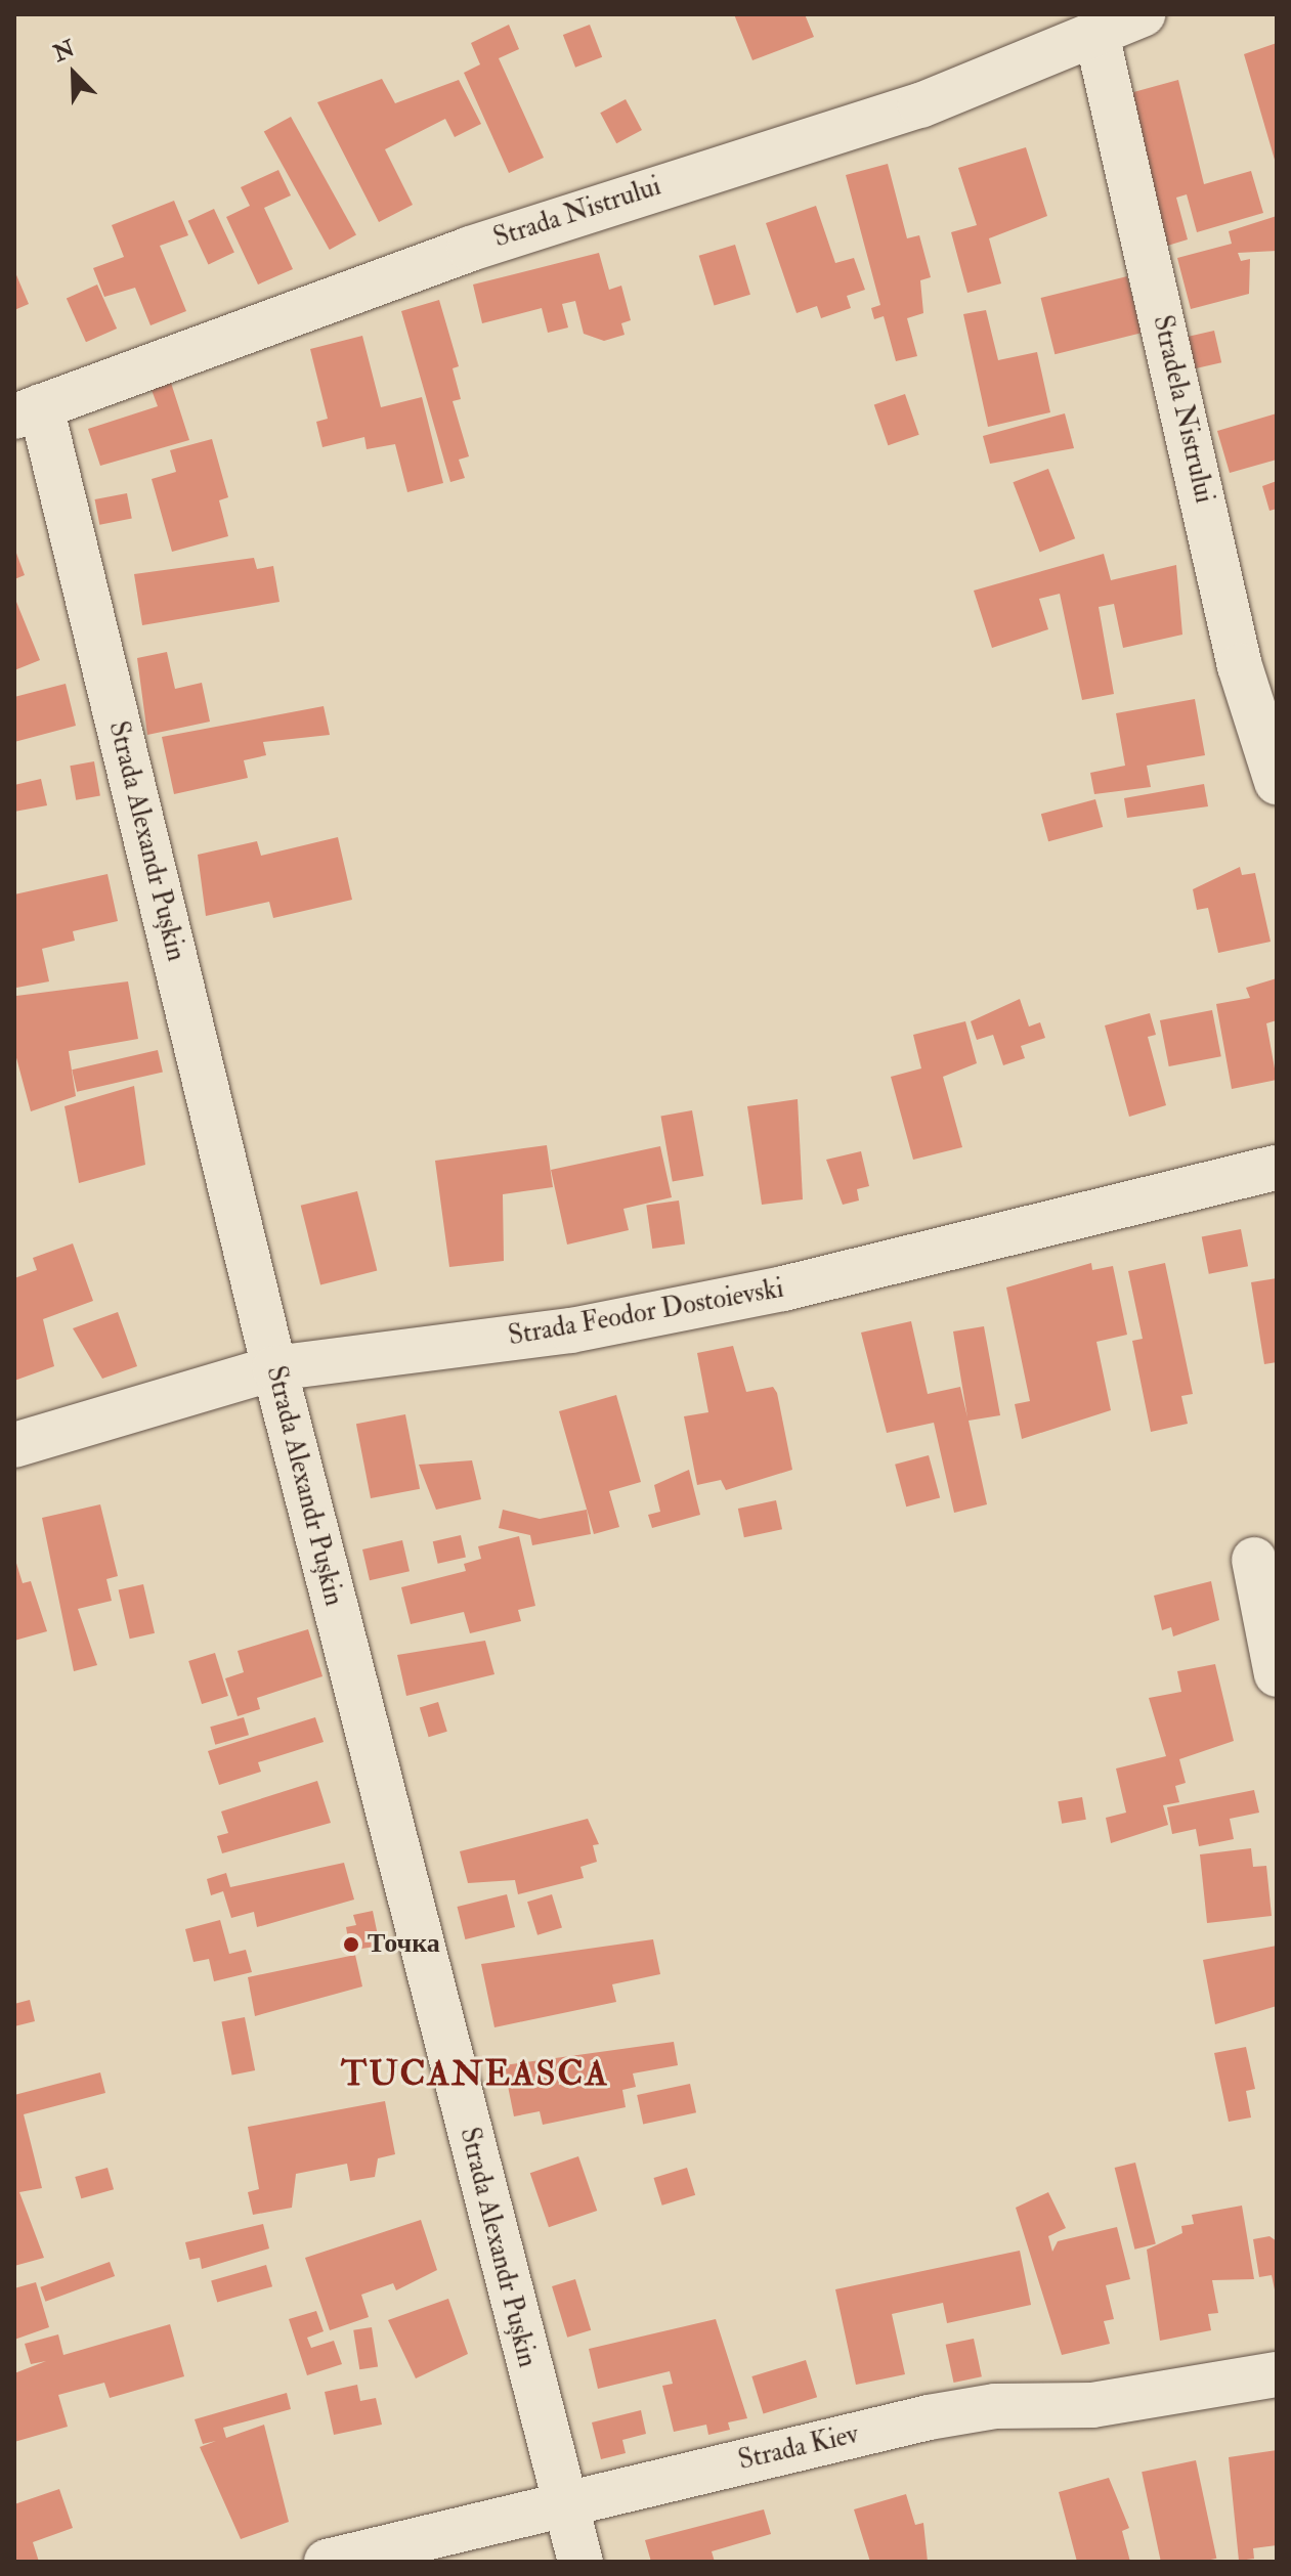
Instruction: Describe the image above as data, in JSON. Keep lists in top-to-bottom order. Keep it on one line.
{"streets":{"street":["Strada Nistrului","Stradela Nistrului","Strada Alexandr Pușkin","Strada Feodor Dostoievski","Strada Kiev"]},"crossings":[["Strada Nistrului","Stradela Nistrului"],["Strada Nistrului","Strada Alexandr Pușkin"],["Strada Alexandr Pușkin","Strada Feodor Dostoievski"],["Strada Alexandr Pușkin","Strada Kiev"]],"districts":["TUCANEASCA"],"places":["Точка"],"north":"top left"}
